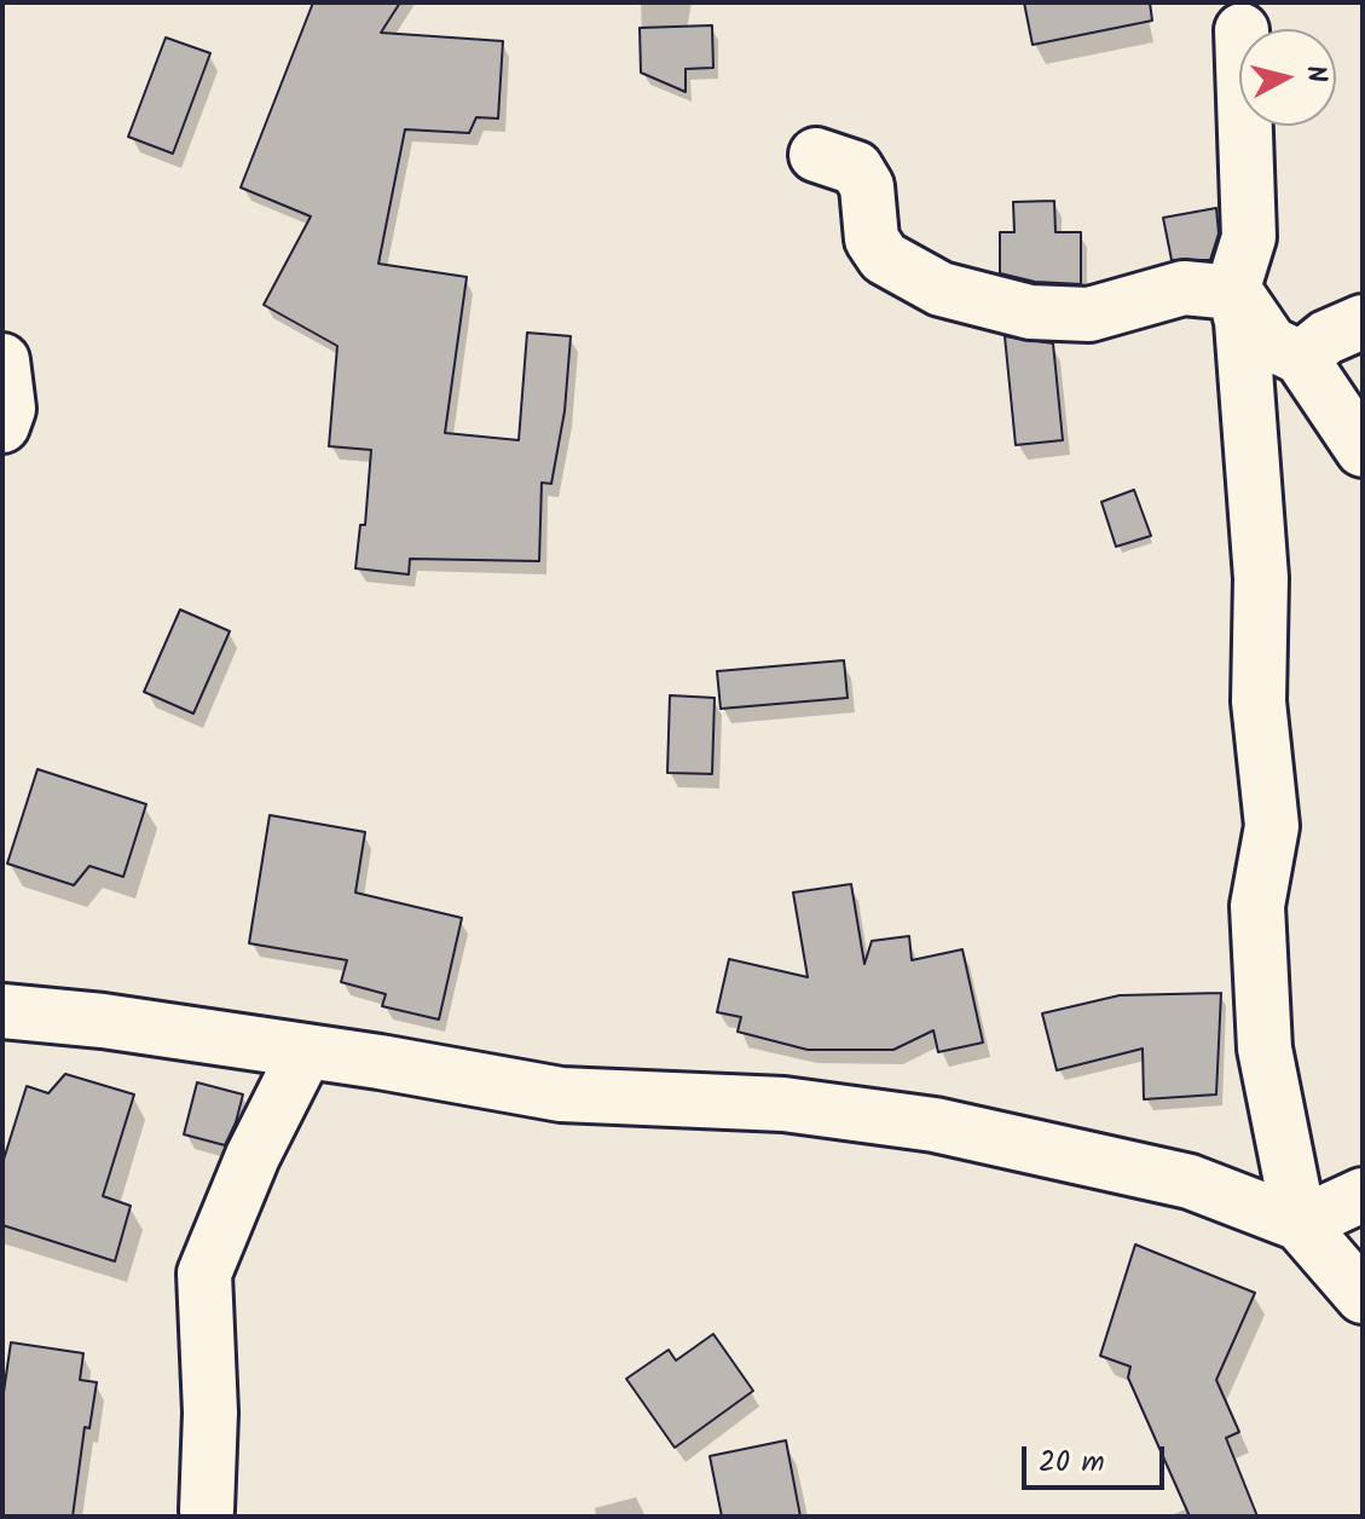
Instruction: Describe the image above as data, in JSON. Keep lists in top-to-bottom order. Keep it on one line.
{"scale_bar":"20 m","north":"right"}
